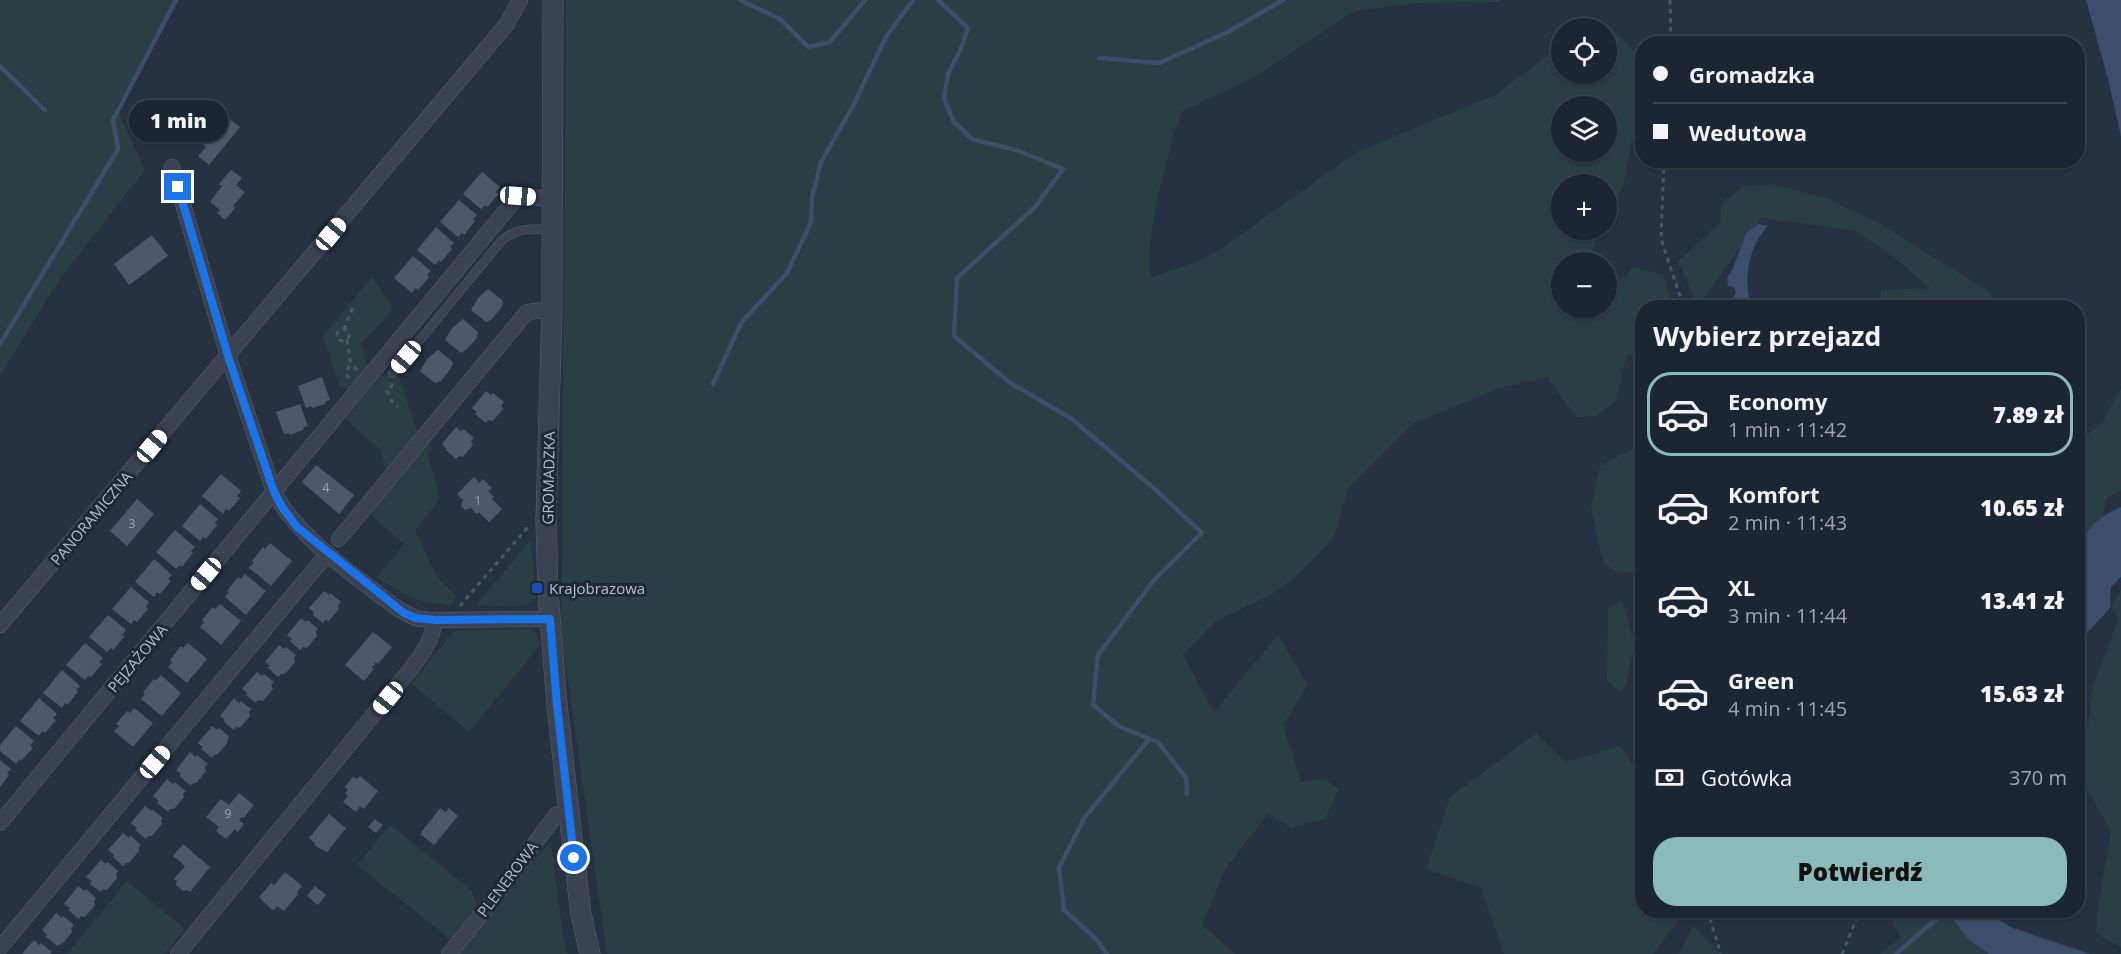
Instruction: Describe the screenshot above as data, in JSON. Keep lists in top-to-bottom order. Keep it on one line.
{"streets":{"street":["GROMADZKA","PANORAMICZNA","PEJZAŻOWA","PLENEROWA"]},"crossings":[["GROMADZKA","PEJZAŻOWA"],["GROMADZKA","PLENEROWA"]],"places":{"transit":["Krajobrazowa"]},"house_numbers":["4","1","3","9"],"page":{"map_buttons":["+","−"],"banner":["Gromadzka","Wedutowa"],"bubble":"1 min","heading":"Wybierz przejazd","list":[{"name":"Economy","note":"1 min · 11:42","value":"7.89 zł"},{"name":"Komfort","note":"2 min · 11:43","value":"10.65 zł"},{"name":"XL","note":"3 min · 11:44","value":"13.41 zł"},{"name":"Green","note":"4 min · 11:45","value":"15.63 zł"}],"pay":["Gotówka","370 m"],"buttons":"Potwierdź"}}
